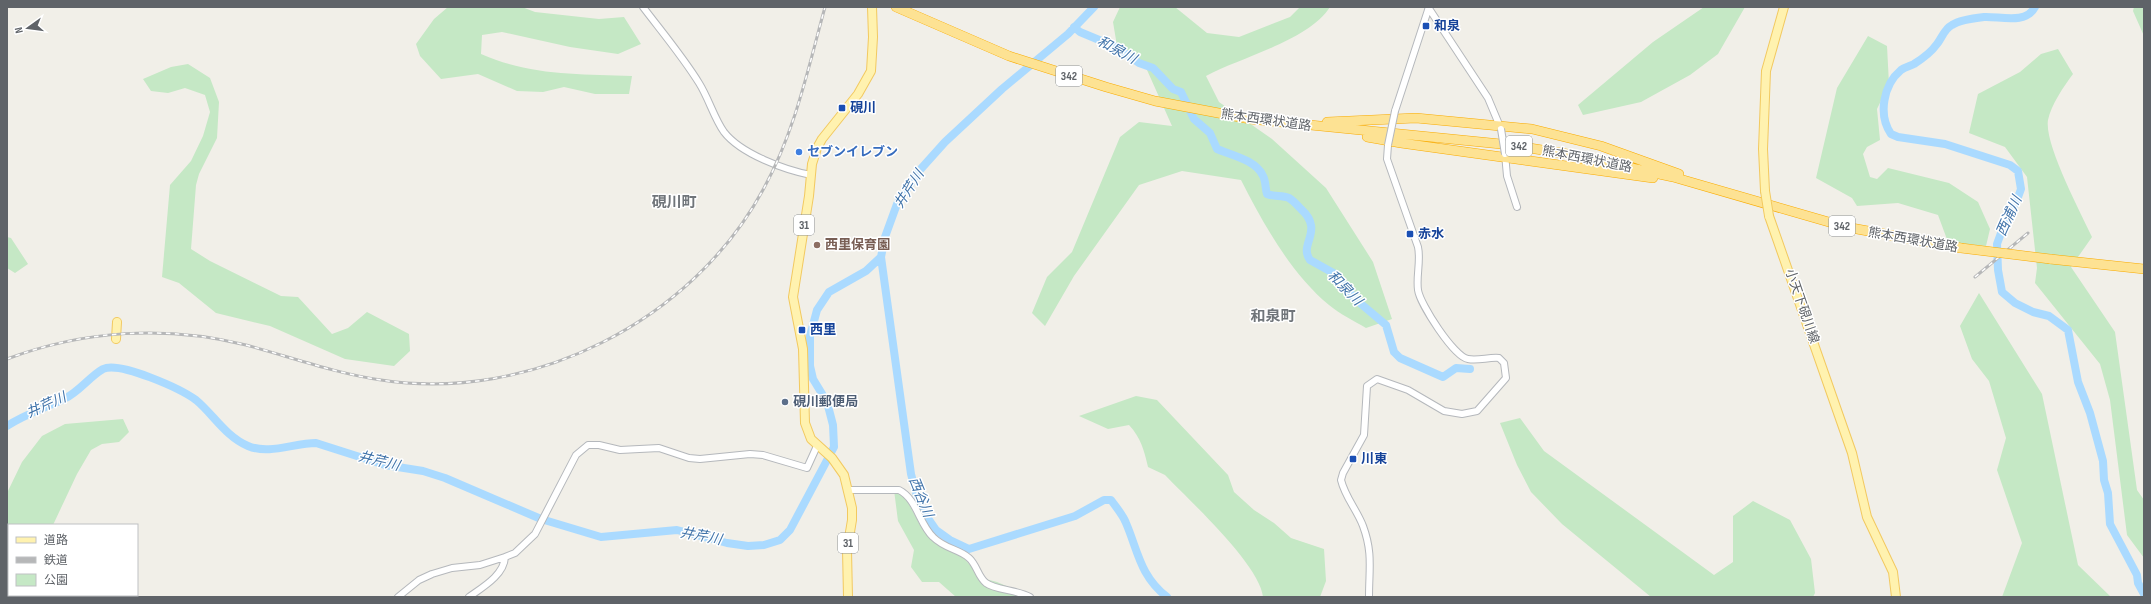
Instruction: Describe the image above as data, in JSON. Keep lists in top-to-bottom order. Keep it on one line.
{"streets":{"highway":["342","熊本西環状道路"],"main road":["31","小天下硯川線"]},"districts":["硯川町","和泉町"],"water":["和泉川","井芹川","西浦川","西谷川"],"places":{"transit":["和泉","硯川","赤水","西里","川東"],"other":["セブンイレブン","西里保育園","硯川郵便局"]},"legend":["道路","鉄道","公園"],"north":"left"}
